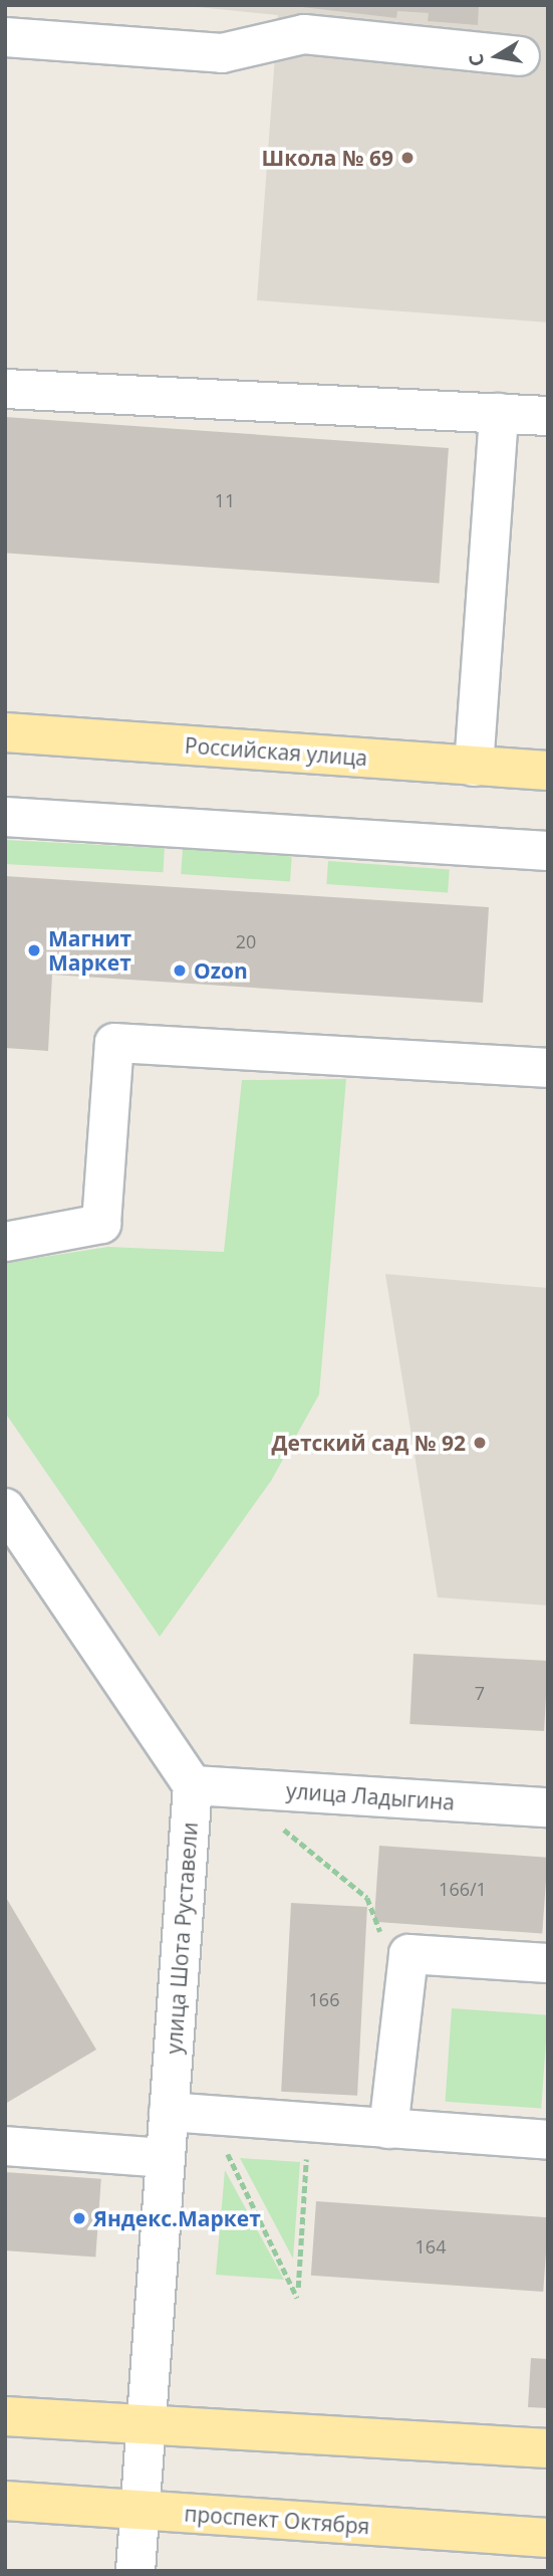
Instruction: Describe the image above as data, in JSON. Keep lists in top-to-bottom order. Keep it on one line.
{"streets":{"main road":["Российская улица","проспект Октября"],"street":["улица Ладыгина","улица Шота Руставели"]},"crossings":[["улица Ладыгина","улица Шота Руставели"],["улица Шота Руставели","проспект Октября"]],"places":["Школа № 69","Магнит Маркет","Ozon","Детский сад № 92","Яндекс.Маркет"],"house_numbers":["11","20","7","166/1","166","164"],"north":"left"}
